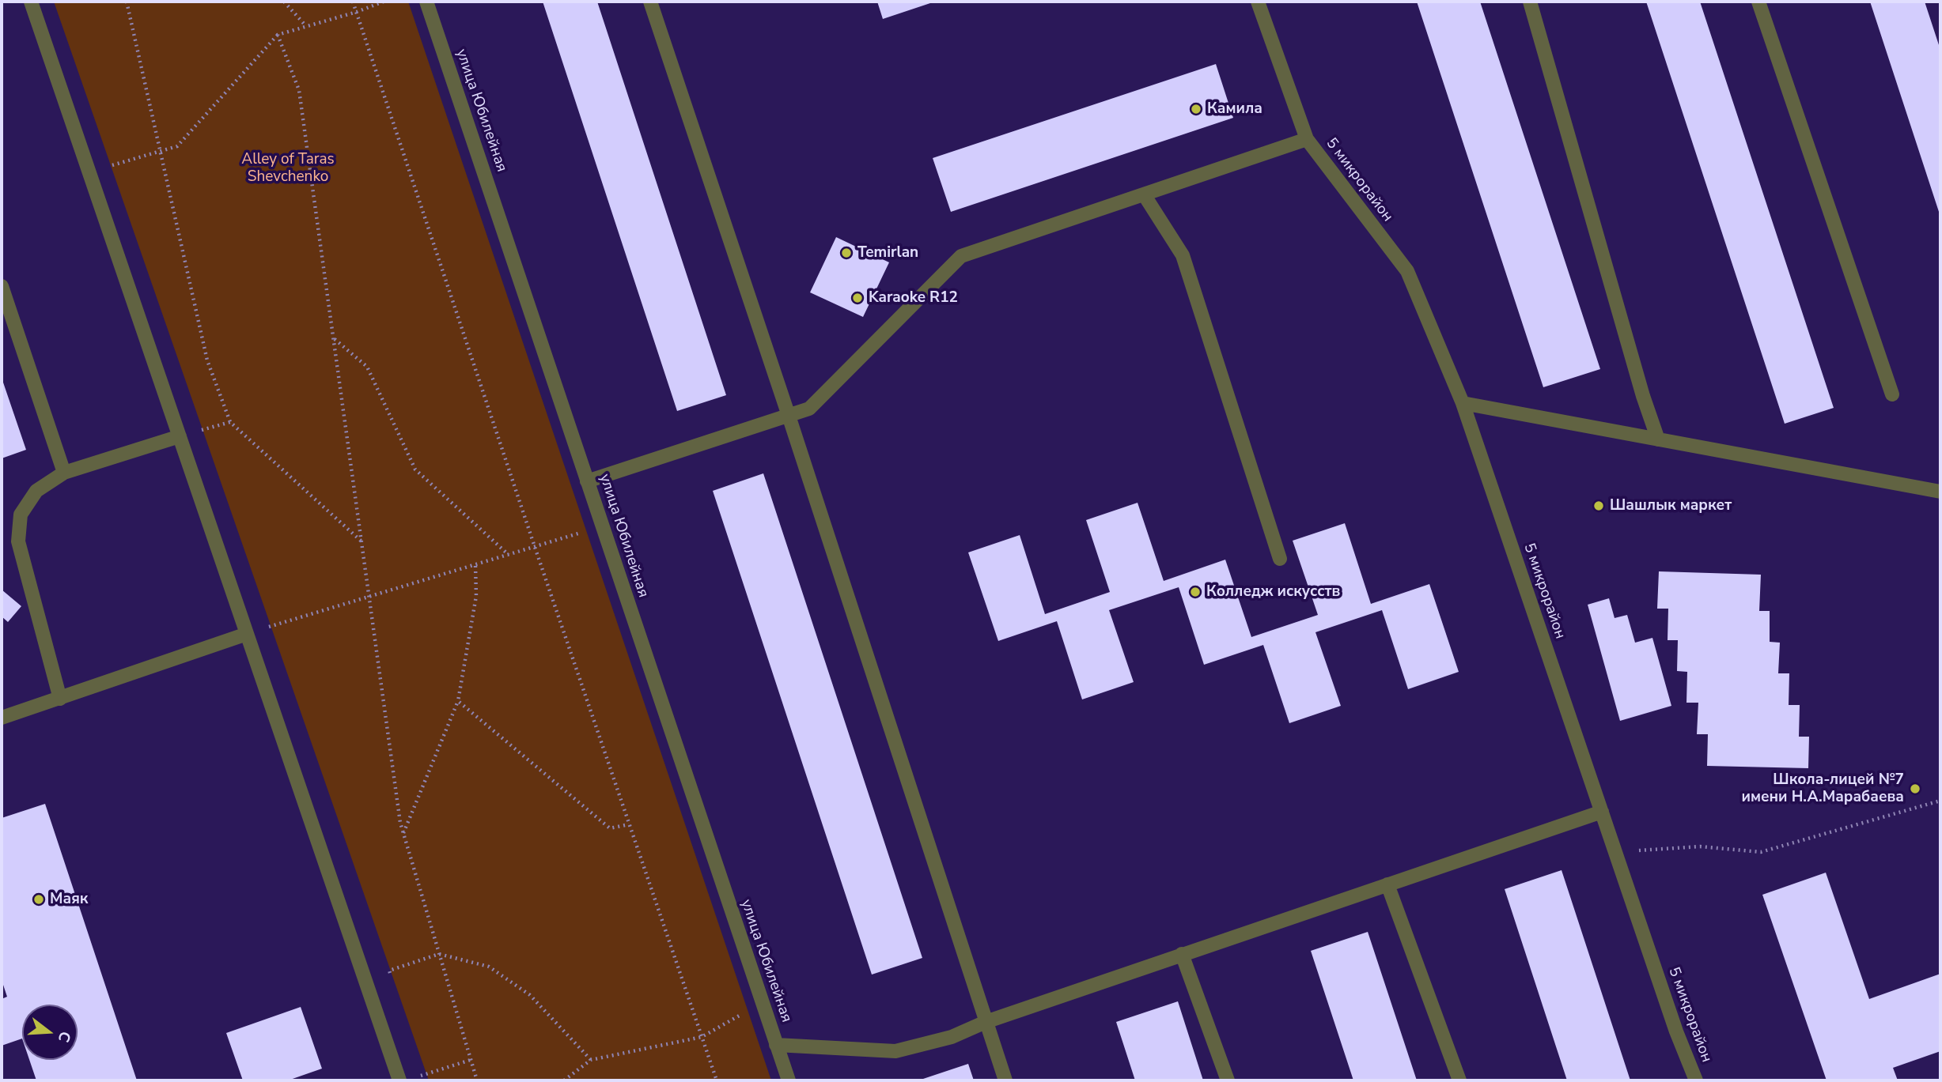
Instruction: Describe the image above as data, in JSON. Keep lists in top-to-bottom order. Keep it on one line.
{"streets":{"street":["улица Юбилейная","5 микрорайон"]},"parks":["Alley of Taras Shevchenko"],"places":["Камила","Temirlan","Karaoke R12","Шашлык маркет","Колледж искусств","Школа-лицей №7 имени Н.А.Марабаева","Маяк"],"north":"right"}
